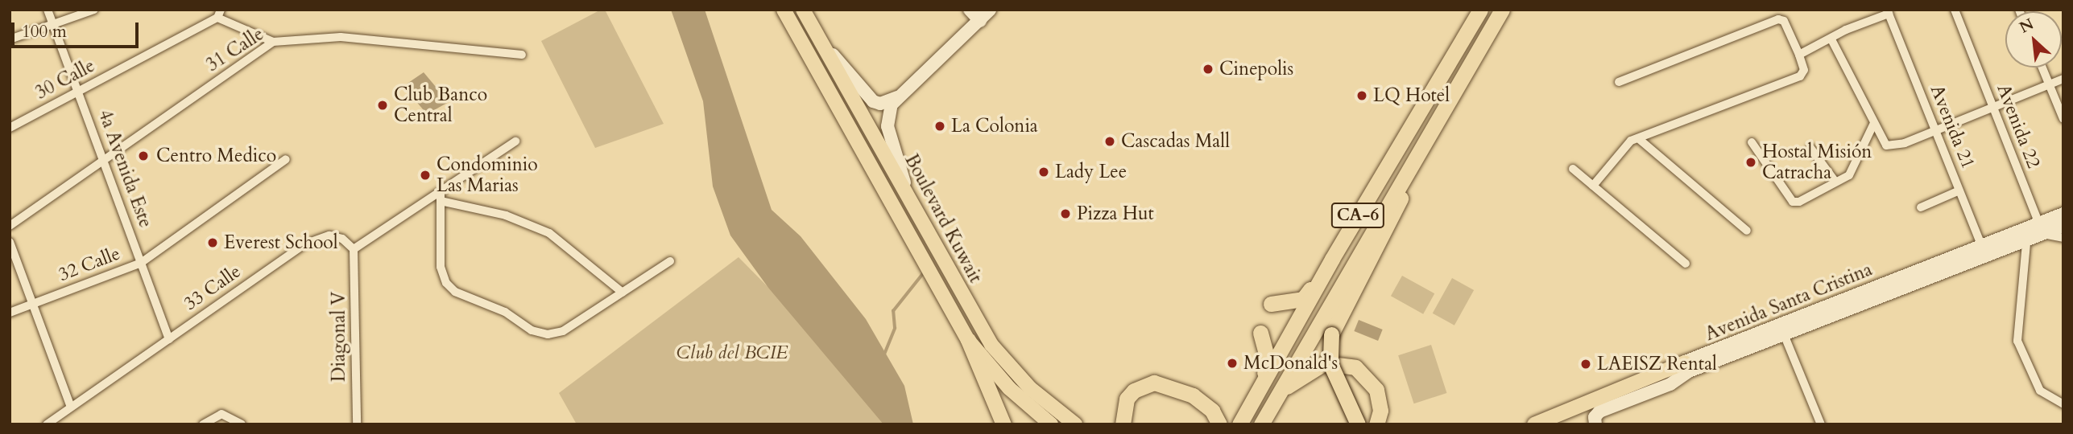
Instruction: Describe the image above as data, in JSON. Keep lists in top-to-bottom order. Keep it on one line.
{"streets":{"highway":["CA-6"],"main road":["Boulevard Kuwait"],"street":["31 Calle","30 Calle","Avenida 22","Avenida 21","4a Avenida Este","32 Calle","33 Calle","Avenida Santa Cristina","Diagonal V"]},"crossings":[["31 Calle","4a Avenida Este"],["30 Calle","4a Avenida Este"],["Avenida 22","Avenida Santa Cristina"],["Avenida 21","Avenida Santa Cristina"],["4a Avenida Este","32 Calle"],["4a Avenida Este","33 Calle"],["33 Calle","Diagonal V"]],"parks":["Club del BCIE"],"places":["Cinepolis","LQ Hotel","Club Banco Central","La Colonia","Cascadas Mall","Centro Medico","Hostal Misión Catracha","Lady Lee","Condominio Las Marias","Pizza Hut","Everest School","McDonald's","LAEISZ Rental"],"scale_bar":"100 m","north":"top left"}
